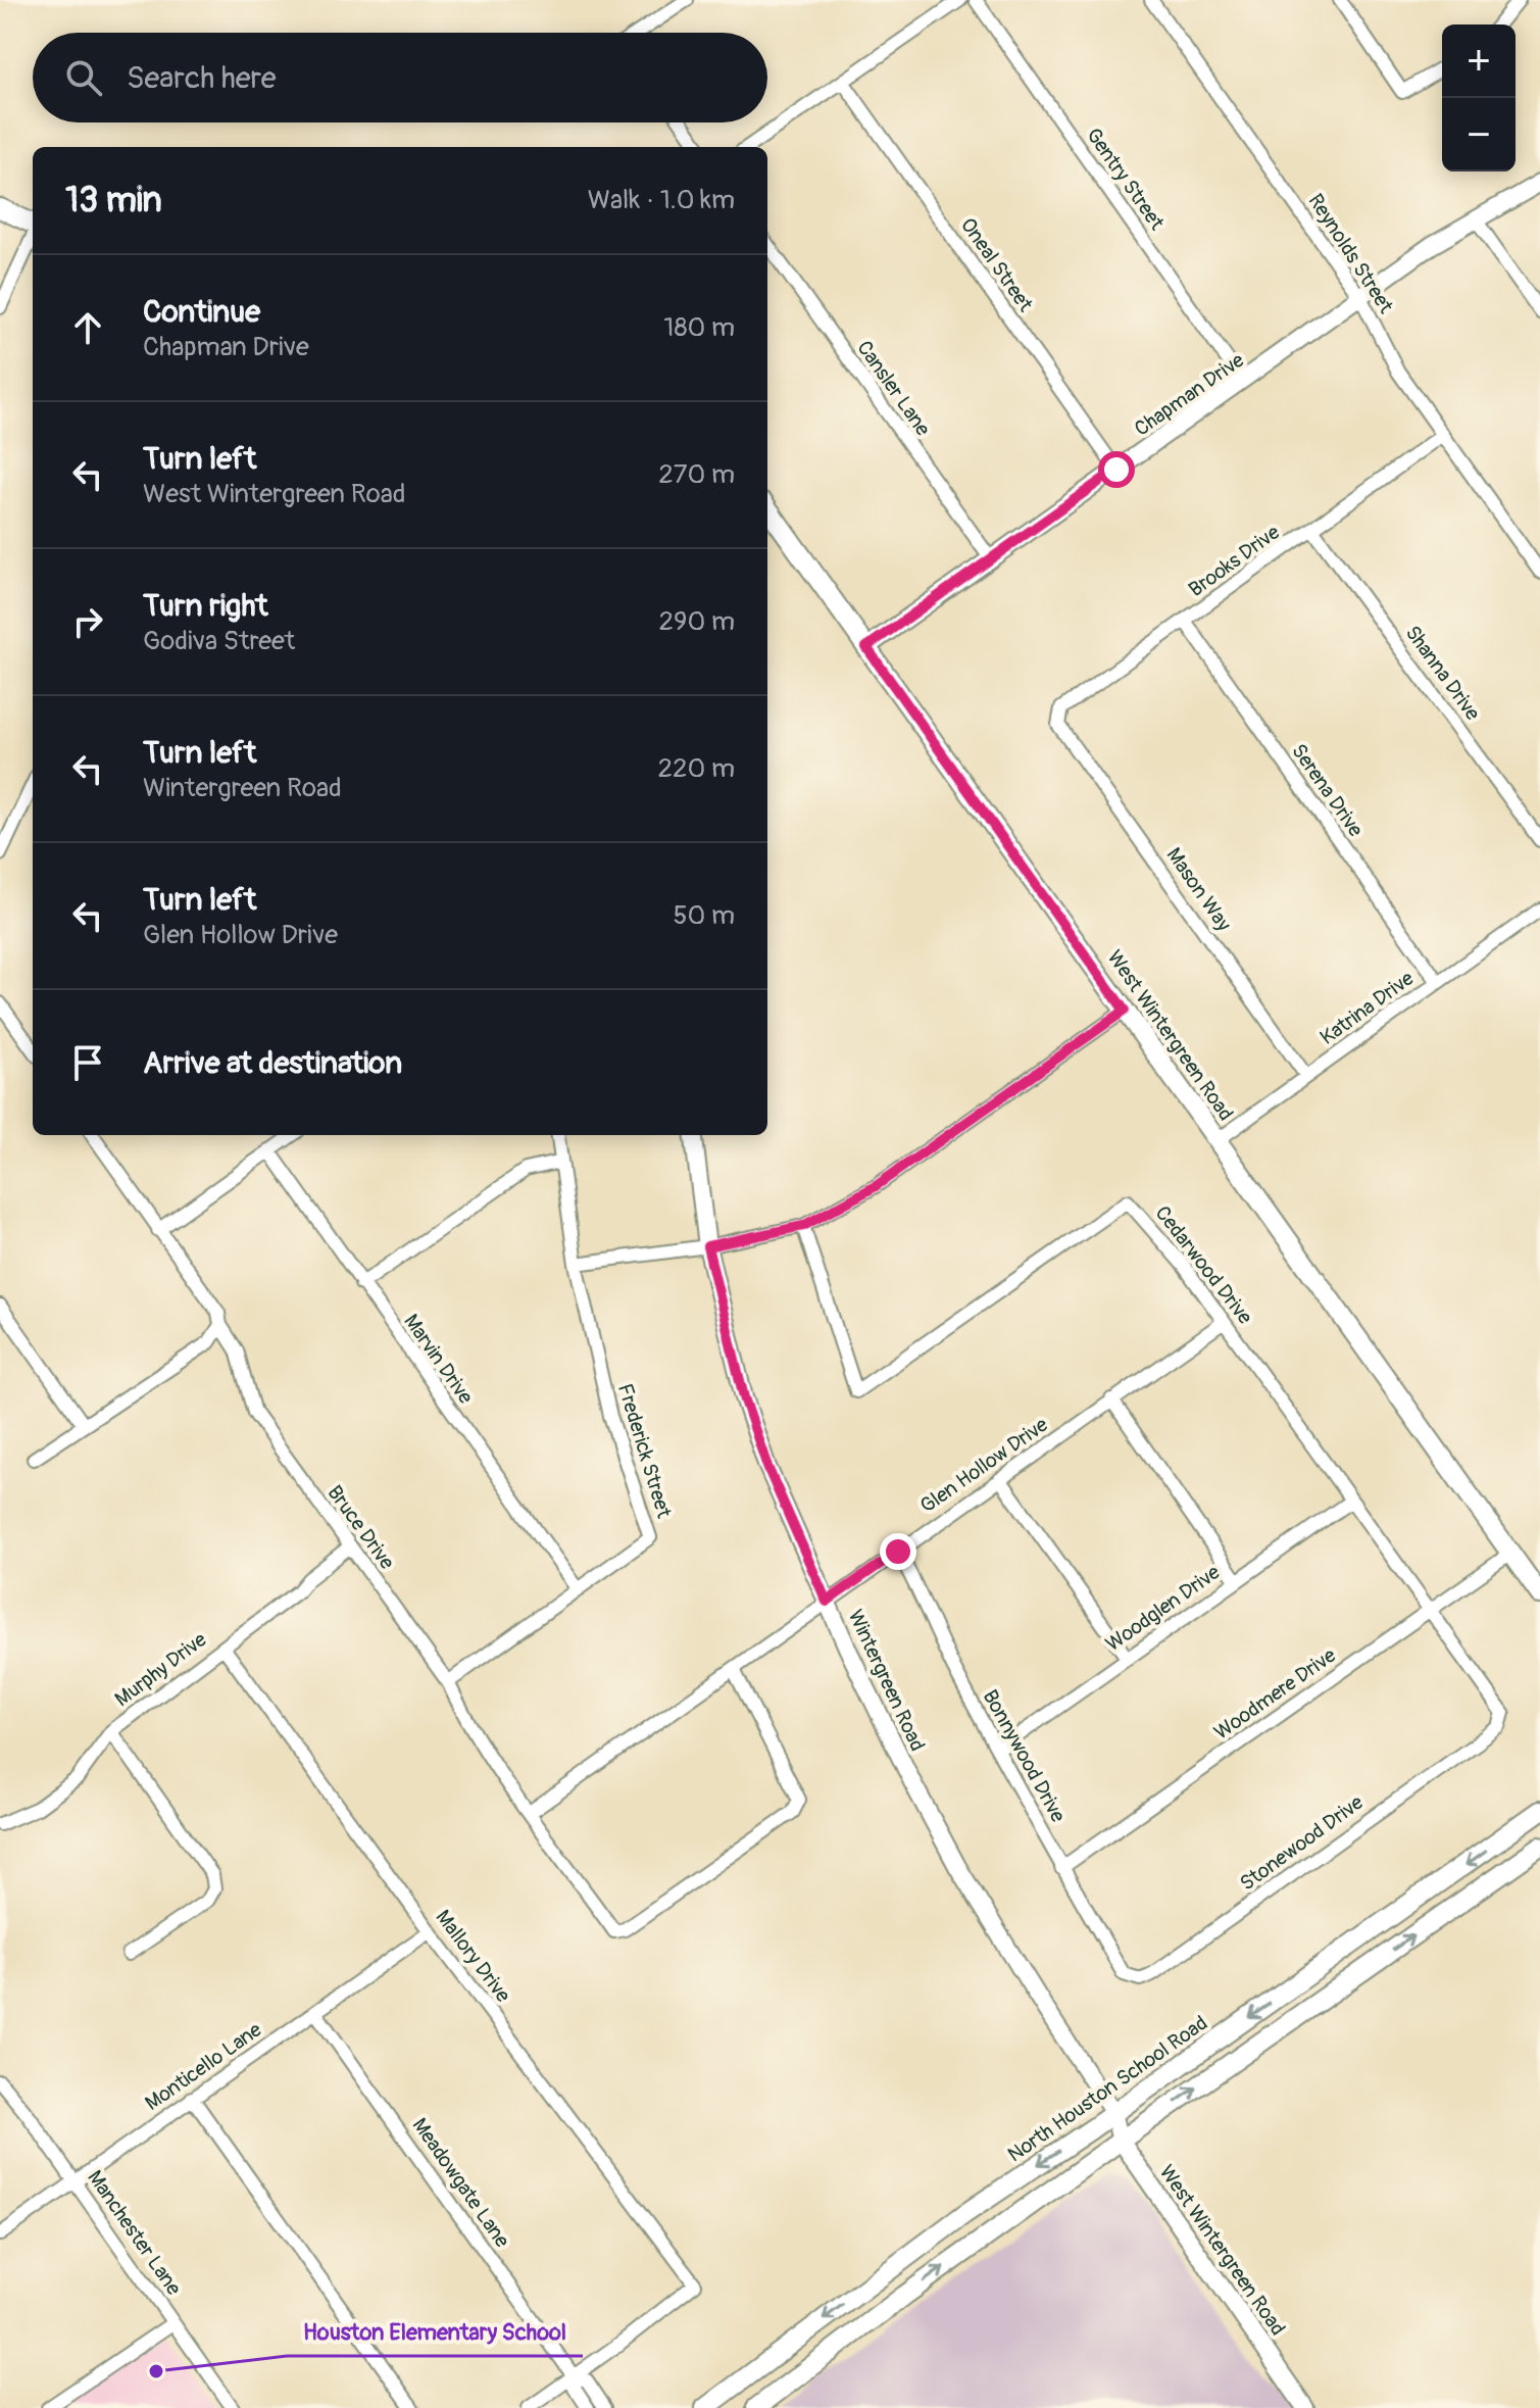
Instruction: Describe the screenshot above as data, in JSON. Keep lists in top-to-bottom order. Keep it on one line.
{"streets":{"main road":["West Wintergreen Road","North Houston School Road"],"street":["Gentry Street","Reynolds Street","Oneal Street","Cansler Lane","Chapman Drive","Brooks Drive","Shanna Drive","Serena Drive","Mason Way","Katrina Drive","Cedarwood Drive","Marvin Drive","Frederick Street","Glen Hollow Drive","Bruce Drive","Woodglen Drive","Murphy Drive","Wintergreen Road","Woodmere Drive","Bonnywood Drive","Stonewood Drive","Mallory Drive","Monticello Lane","Meadowgate Lane","Manchester Lane"]},"crossings":[["Gentry Street","Chapman Drive"],["Reynolds Street","Chapman Drive"],["Reynolds Street","Brooks Drive"],["Oneal Street","Chapman Drive"],["Cansler Lane","Chapman Drive"],["Chapman Drive","West Wintergreen Road"],["Brooks Drive","Shanna Drive"],["Brooks Drive","Serena Drive"],["Brooks Drive","Mason Way"],["Serena Drive","Katrina Drive"],["Mason Way","Katrina Drive"],["Katrina Drive","West Wintergreen Road"],["West Wintergreen Road","Wintergreen Road"],["West Wintergreen Road","Woodmere Drive"],["West Wintergreen Road","North Houston School Road"],["Cedarwood Drive","Glen Hollow Drive"],["Cedarwood Drive","Woodglen Drive"],["Cedarwood Drive","Woodmere Drive"],["Cedarwood Drive","Stonewood Drive"],["Marvin Drive","Frederick Street"],["Frederick Street","Bruce Drive"],["Glen Hollow Drive","Bruce Drive"],["Glen Hollow Drive","Wintergreen Road"],["Glen Hollow Drive","Bonnywood Drive"],["Bruce Drive","Murphy Drive"],["Woodglen Drive","Bonnywood Drive"],["Murphy Drive","Mallory Drive"],["Wintergreen Road","North Houston School Road"],["Woodmere Drive","Bonnywood Drive"],["Bonnywood Drive","Stonewood Drive"],["Mallory Drive","Monticello Lane"],["Mallory Drive","Meadowgate Lane"],["Monticello Lane","Meadowgate Lane"],["Monticello Lane","Manchester Lane"]],"places":["Houston Elementary School"],"page":{"map_buttons":["+","−"],"search":"Search here","heading":["13 min","Walk · 1.0 km"],"list":[["Continue","Chapman Drive","180 m"],["Turn left","West Wintergreen Road","270 m"],["Turn right","Godiva Street","290 m"],["Turn left","Wintergreen Road","220 m"],["Turn left","Glen Hollow Drive","50 m"],"Arrive at destination"]}}
